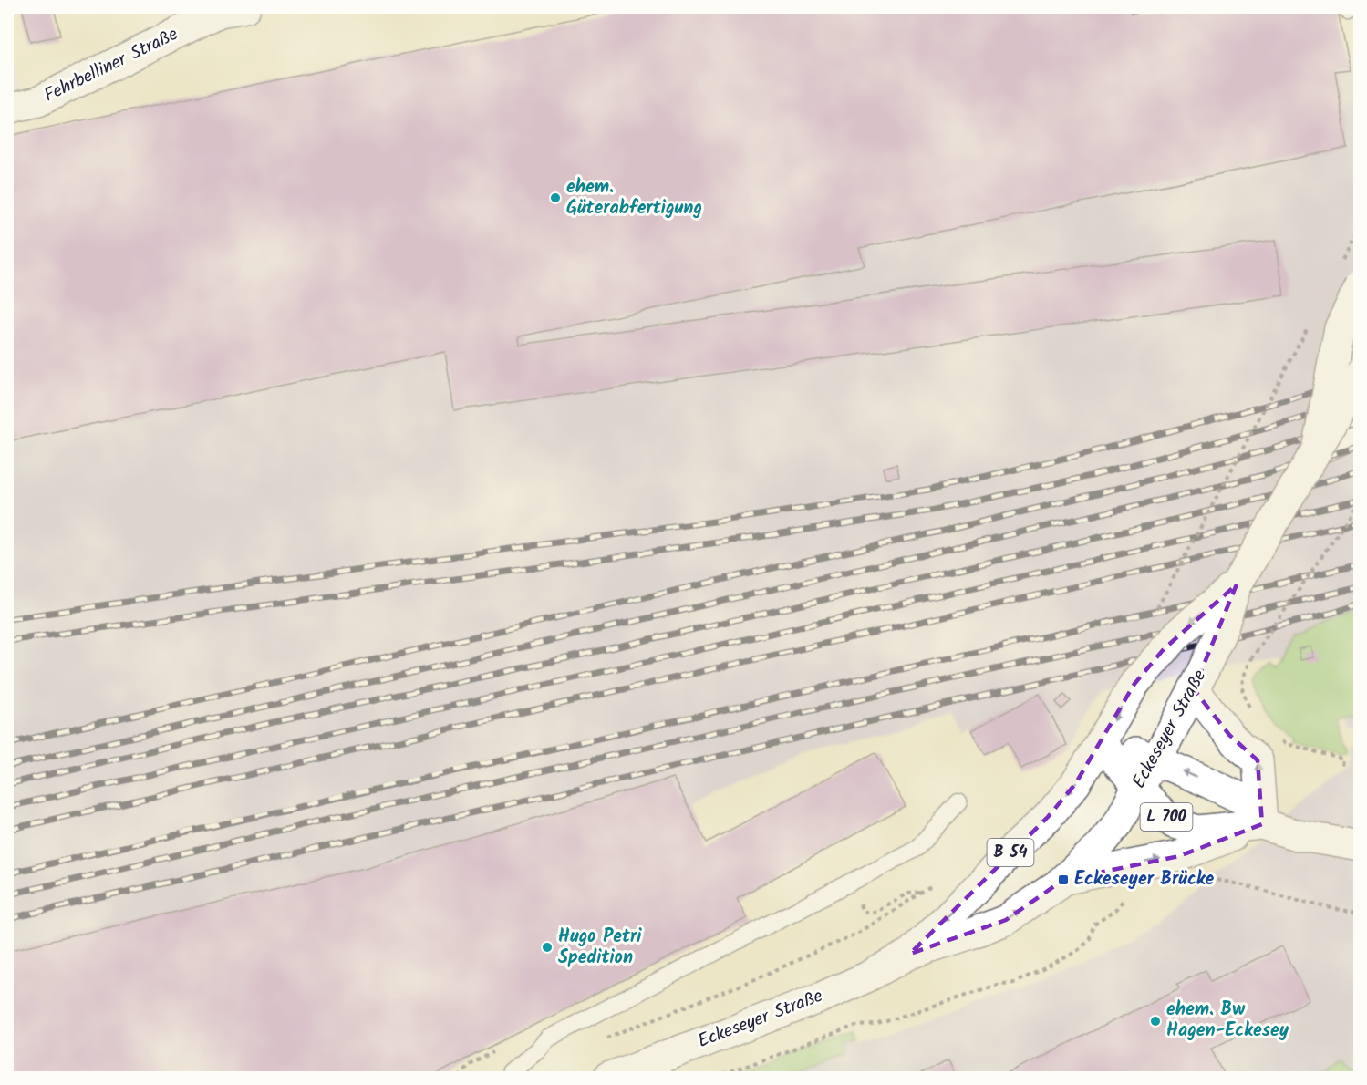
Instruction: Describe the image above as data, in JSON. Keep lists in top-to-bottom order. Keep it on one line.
{"streets":{"main road":["Fehrbelliner Straße","Eckeseyer Straße","L 700","B 54"]},"crossings":[["Eckeseyer Straße","L 700"],["Eckeseyer Straße","B 54"]],"places":{"other":["ehem. Güterabfertigung","Hugo Petri Spedition","ehem. Bw Hagen-Eckesey"],"transit":["Eckeseyer Brücke"]}}
